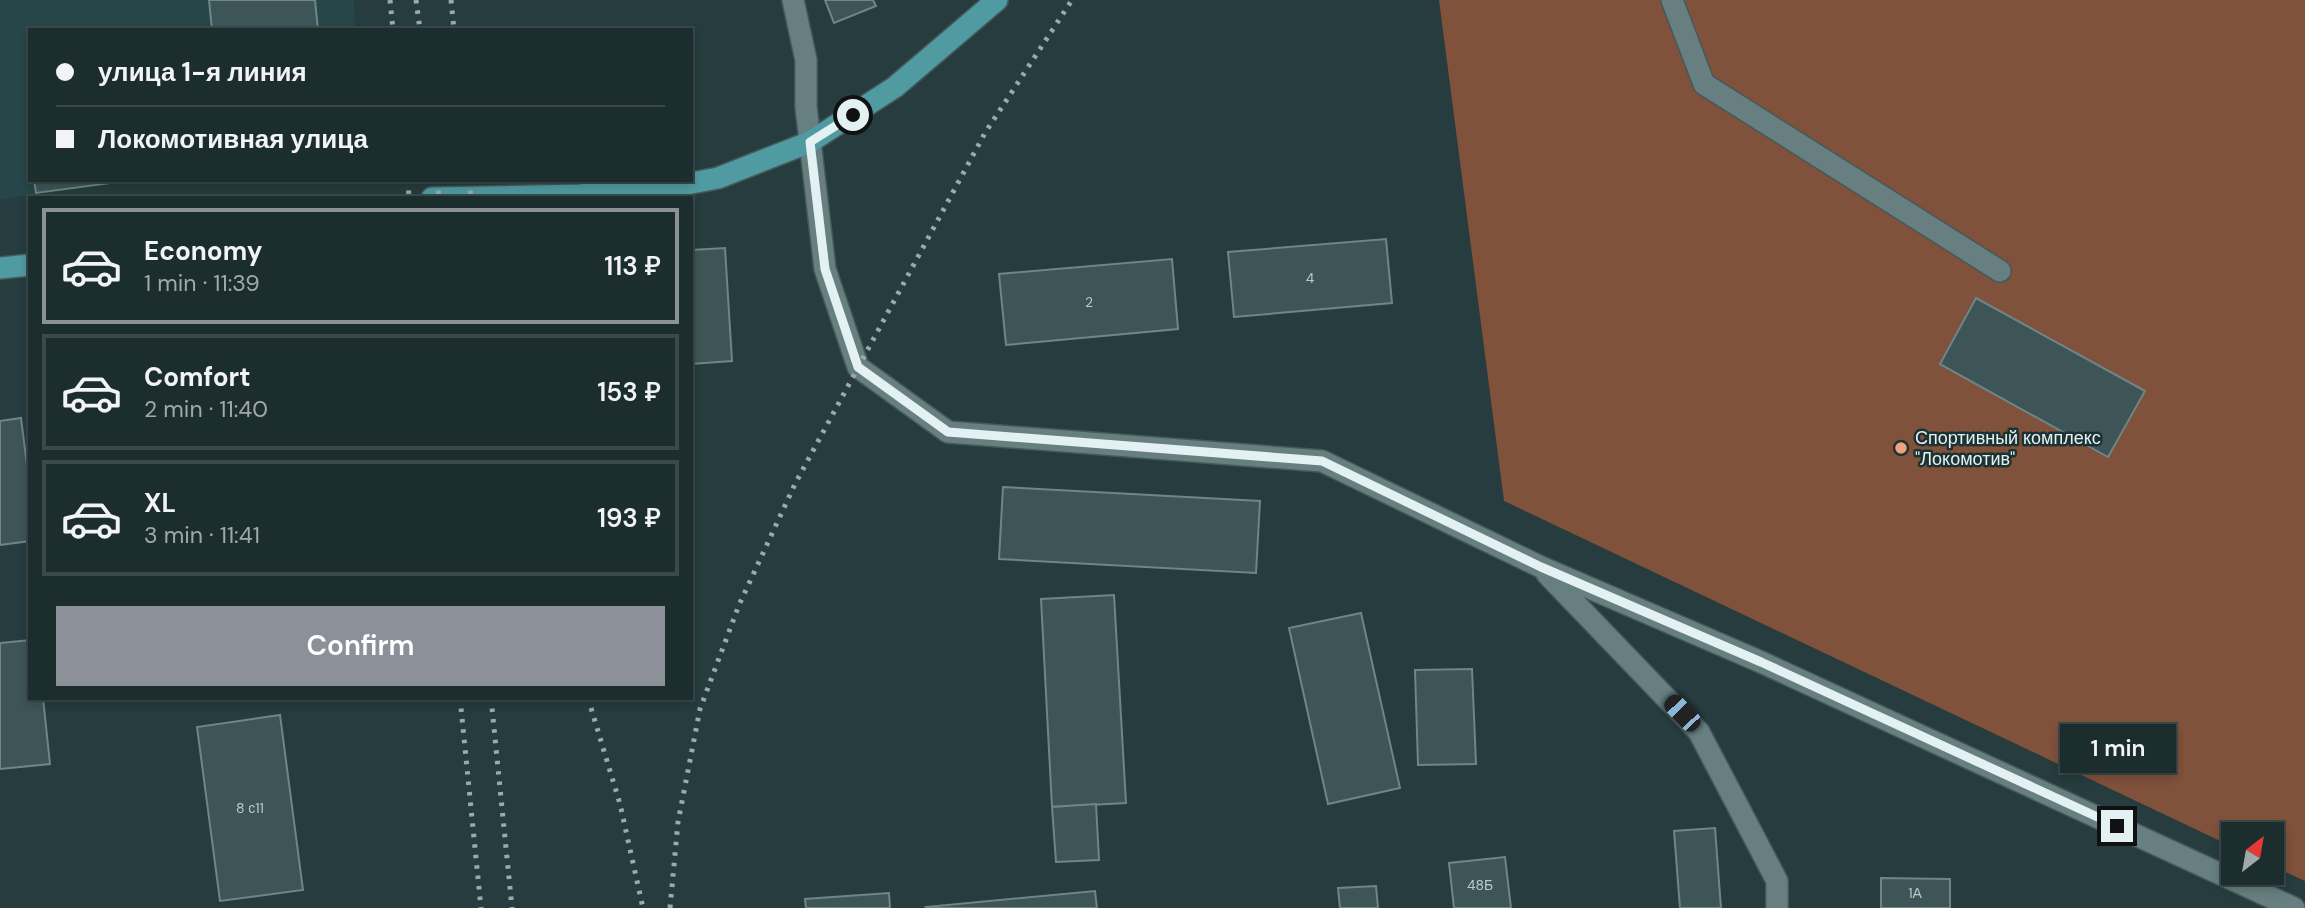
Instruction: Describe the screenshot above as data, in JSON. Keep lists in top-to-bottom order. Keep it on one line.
{"places":["Спортивный комплекс \"Локомотив\""],"house_numbers":["4","2","8 с11","48Б","1А"],"north":"top right","page":{"banner":["улица 1-я линия","Локомотивная улица"],"list":[{"name":"Economy","note":"1 min · 11:39","value":"113 ₽"},{"name":"Comfort","note":"2 min · 11:40","value":"153 ₽"},{"name":"XL","note":"3 min · 11:41","value":"193 ₽"}],"buttons":"Confirm","bubble":"1 min"}}
